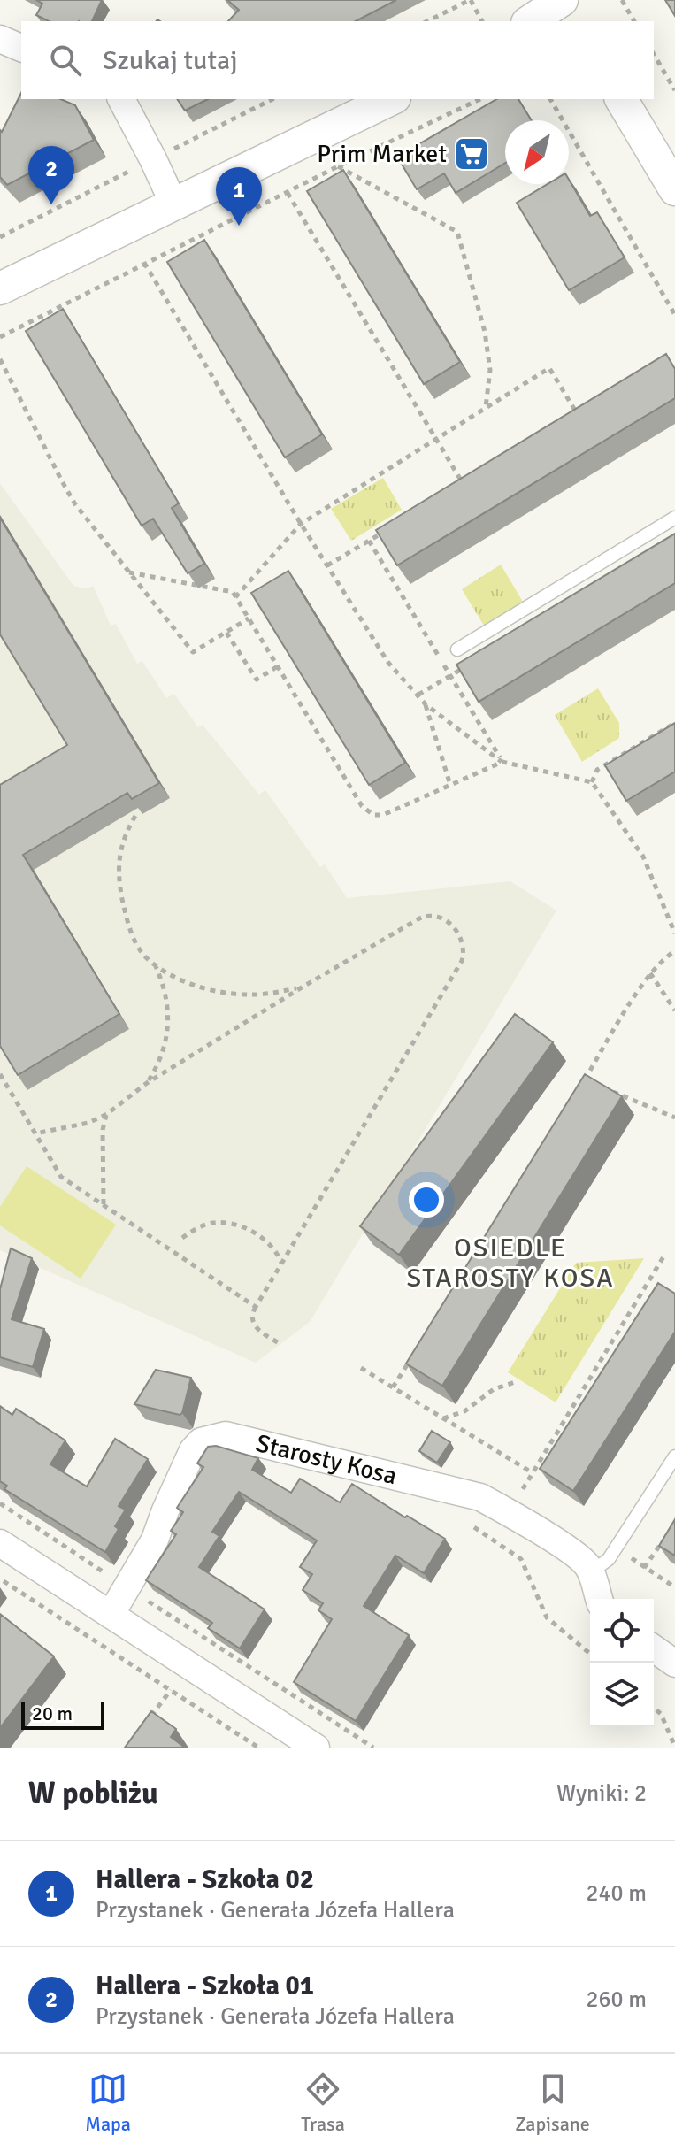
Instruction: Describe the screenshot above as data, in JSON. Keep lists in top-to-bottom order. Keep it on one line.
{"streets":{"street":["Starosty Kosa"]},"districts":["OSIEDLE STAROSTY KOSA"],"places":{"supermarket":["Prim Market"]},"scale_bar":"20 m","north":"bottom left","page":{"search":"Szukaj tutaj","pins":["2","1"],"scale":"20 m","heading":["W pobliżu","Wyniki: 2"],"list":[{"mark":"1","name":"Hallera - Szkoła 02","note":"Przystanek · Generała Józefa Hallera","value":"240 m"},{"mark":"2","name":"Hallera - Szkoła 01","note":"Przystanek · Generała Józefa Hallera","value":"260 m"}],"nav":["Mapa","Trasa","Zapisane"]}}
